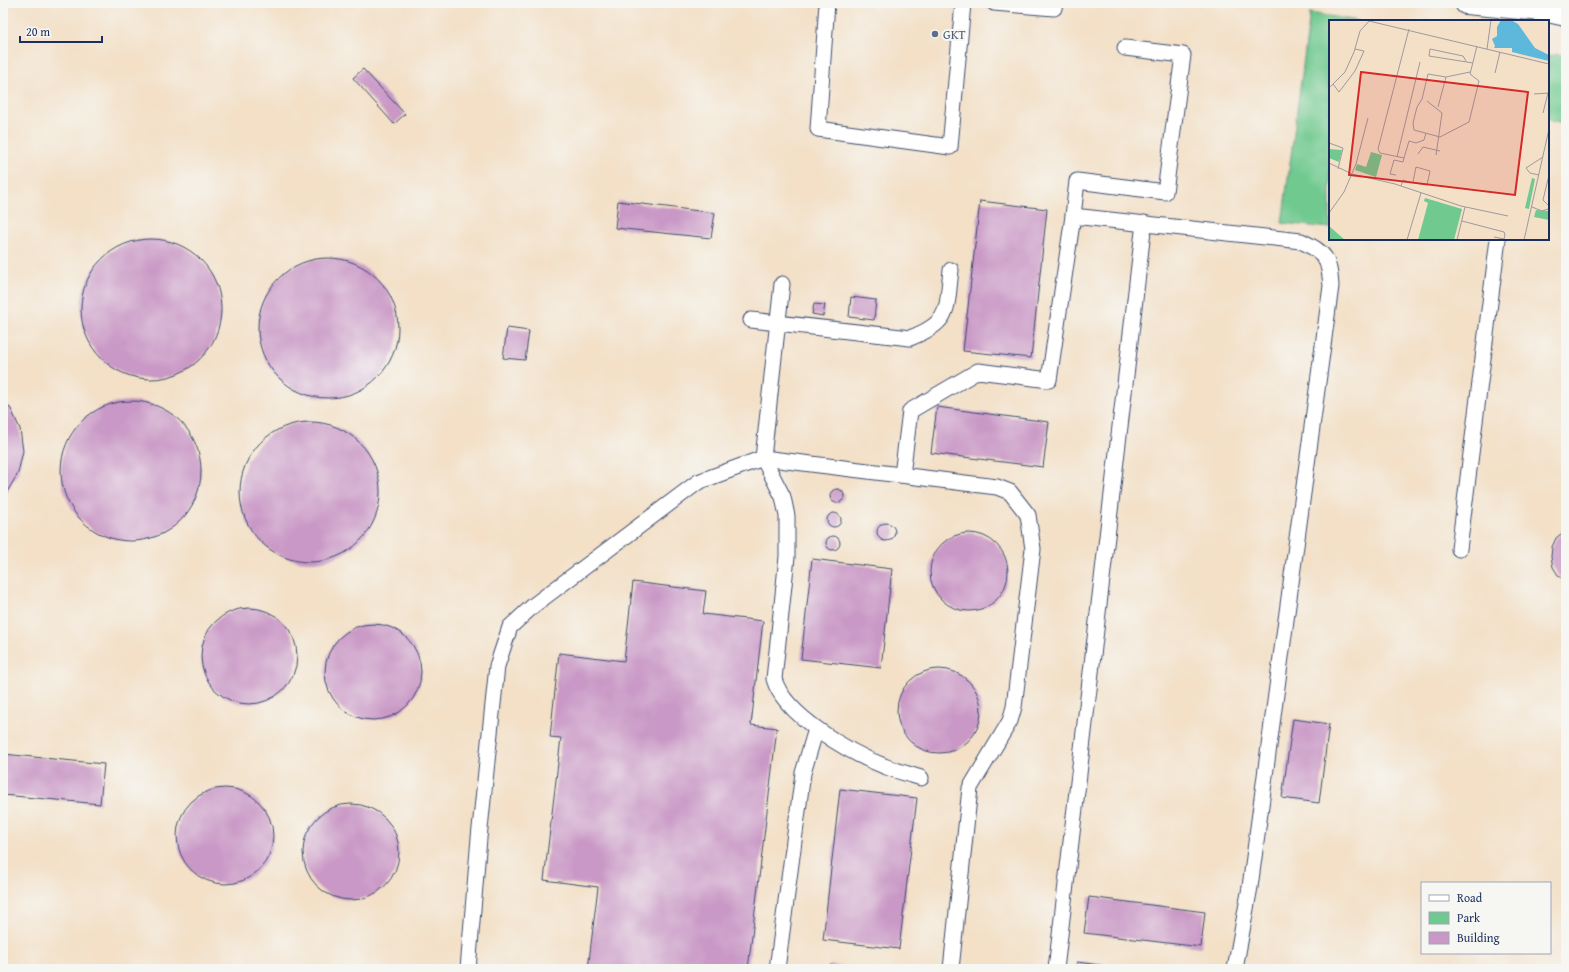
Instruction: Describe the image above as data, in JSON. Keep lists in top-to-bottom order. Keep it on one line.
{"places":["GKT"],"legend":["Road","Park","Building"],"scale_bar":"20 m"}
